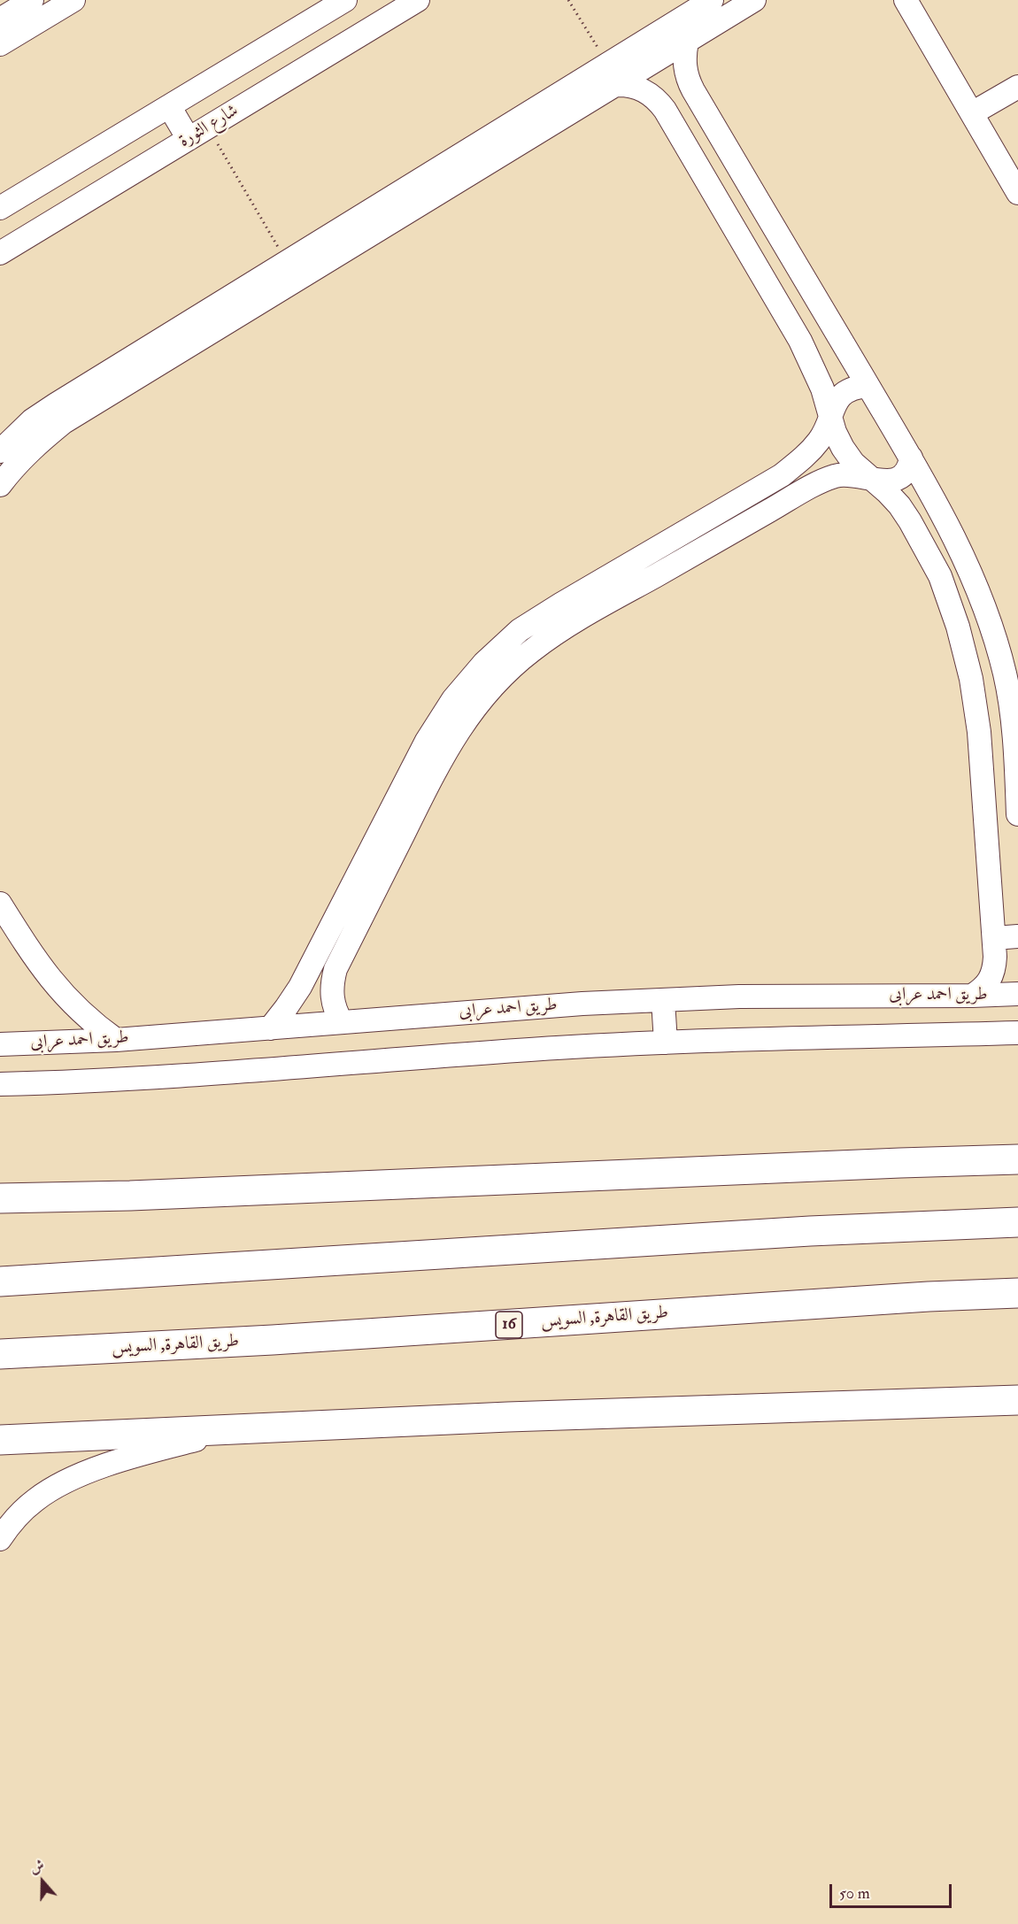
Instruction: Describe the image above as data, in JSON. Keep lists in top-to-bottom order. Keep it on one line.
{"streets":{"highway":["طريق القاهرة, السويس","16"],"street":["شارع الثورة","طريق احمد عرابى"]},"scale_bar":"50 m","north":"top"}
